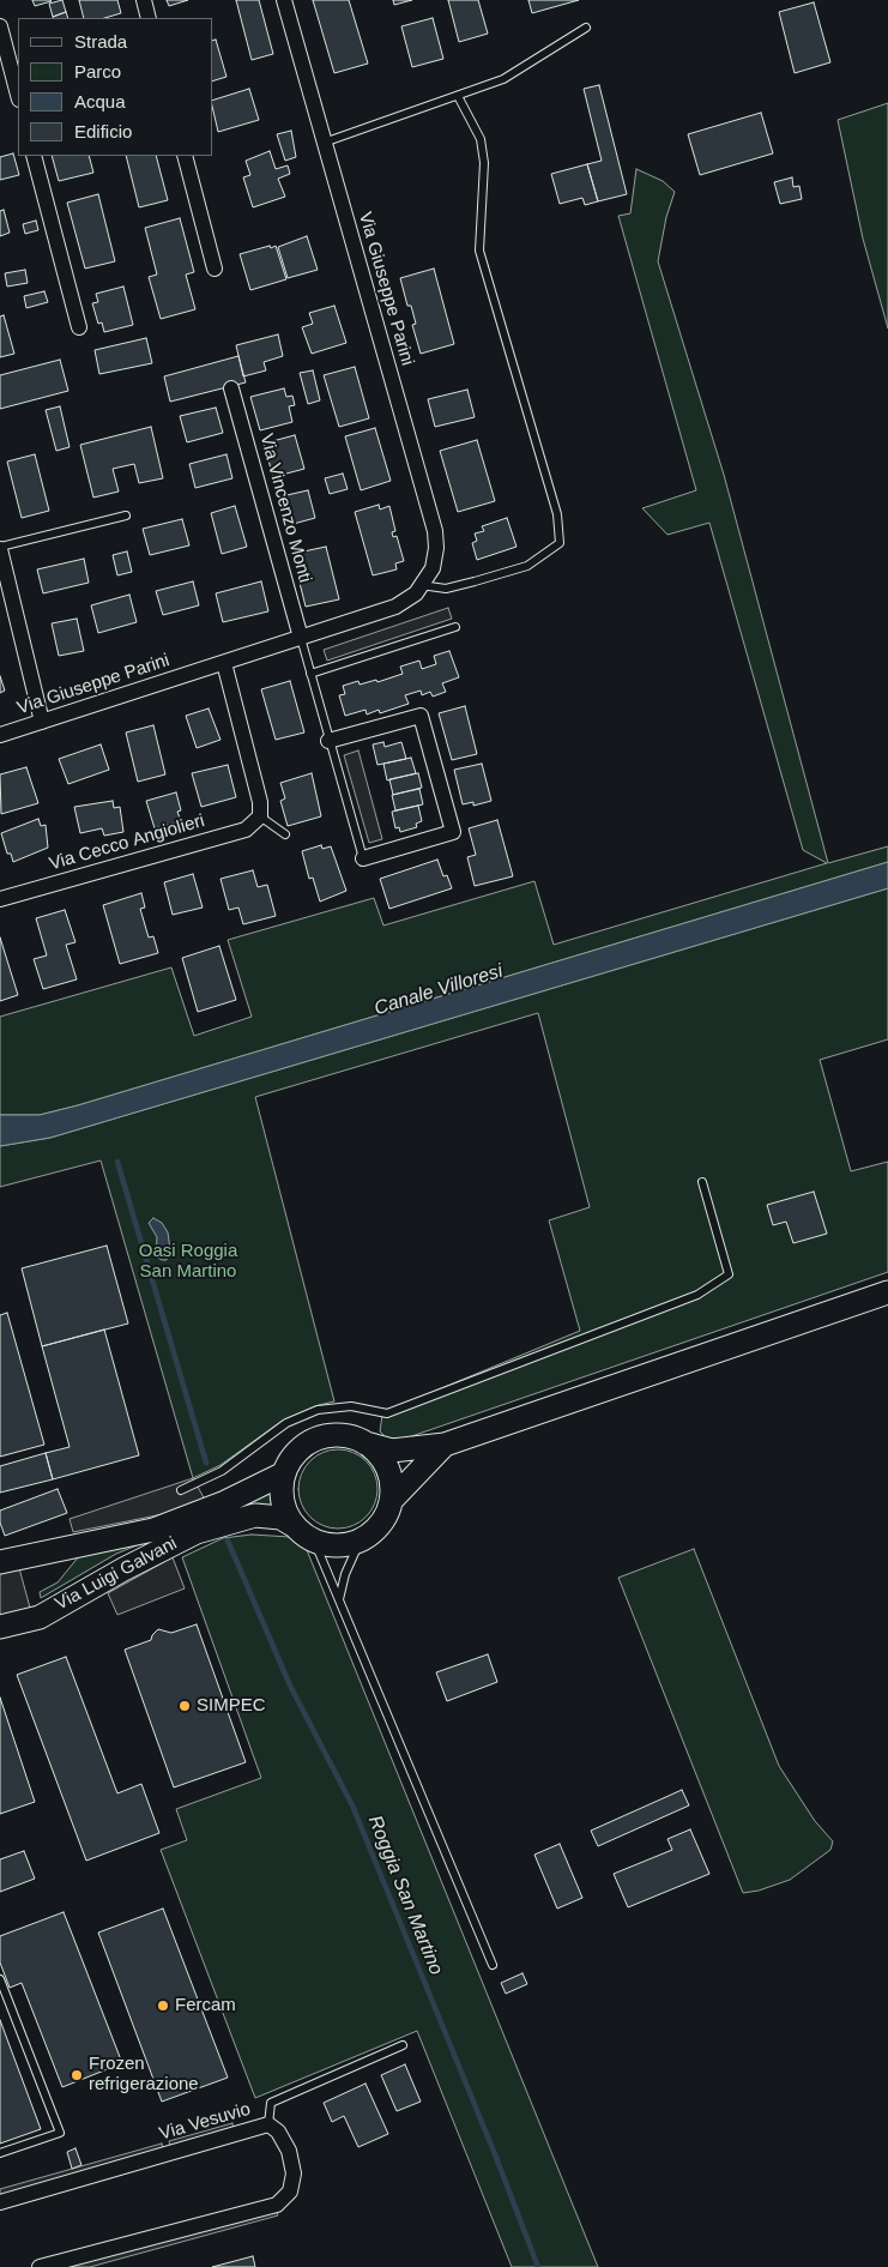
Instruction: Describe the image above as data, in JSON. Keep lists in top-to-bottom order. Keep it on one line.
{"streets":{"main road":["Via Luigi Galvani"],"street":["Via Giuseppe Parini","Via Vincenzo Monti","Via Cecco Angiolieri","Via Vesuvio"]},"crossings":[["Via Giuseppe Parini","Via Vincenzo Monti"]],"water":["Canale Villoresi","Roggia San Martino"],"parks":["Oasi Roggia San Martino"],"places":["SIMPEC","Fercam","Frozen refrigerazione"],"legend":["Strada","Parco","Acqua","Edificio"]}
